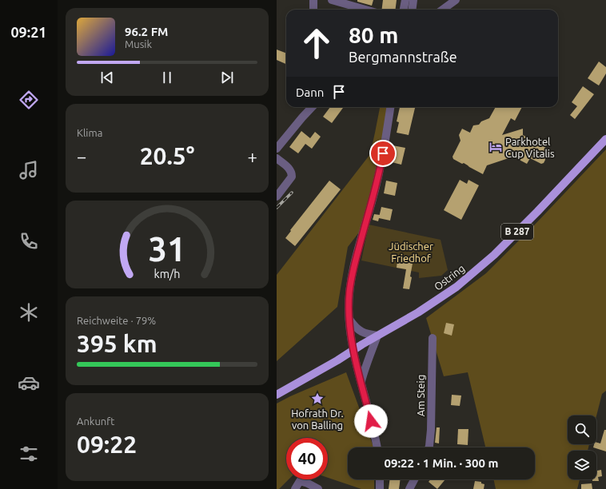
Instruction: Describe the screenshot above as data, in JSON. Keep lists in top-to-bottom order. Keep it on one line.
{"streets":{"main road":["B 287","Ostring"],"street":["Am Steig"]},"parks":["Jüdischer Friedhof"],"places":{"hotel":["Parkhotel Cup Vitalis"],"place":["Hofrath Dr. von Balling"]},"page":{"tabs":"09:21","turn":["80 m","Bergmannstraße"],"song":["96.2 FM","Musik"],"then":"Dann","tile":["Klima",["Reichweite · 79%","395 km"],["Ankunft","09:22"]],"heat":["−","20.5°","+"],"limit":"40","trip":"09:22 · 1 Min. · 300 m","gauge":["31","km/h"]}}
